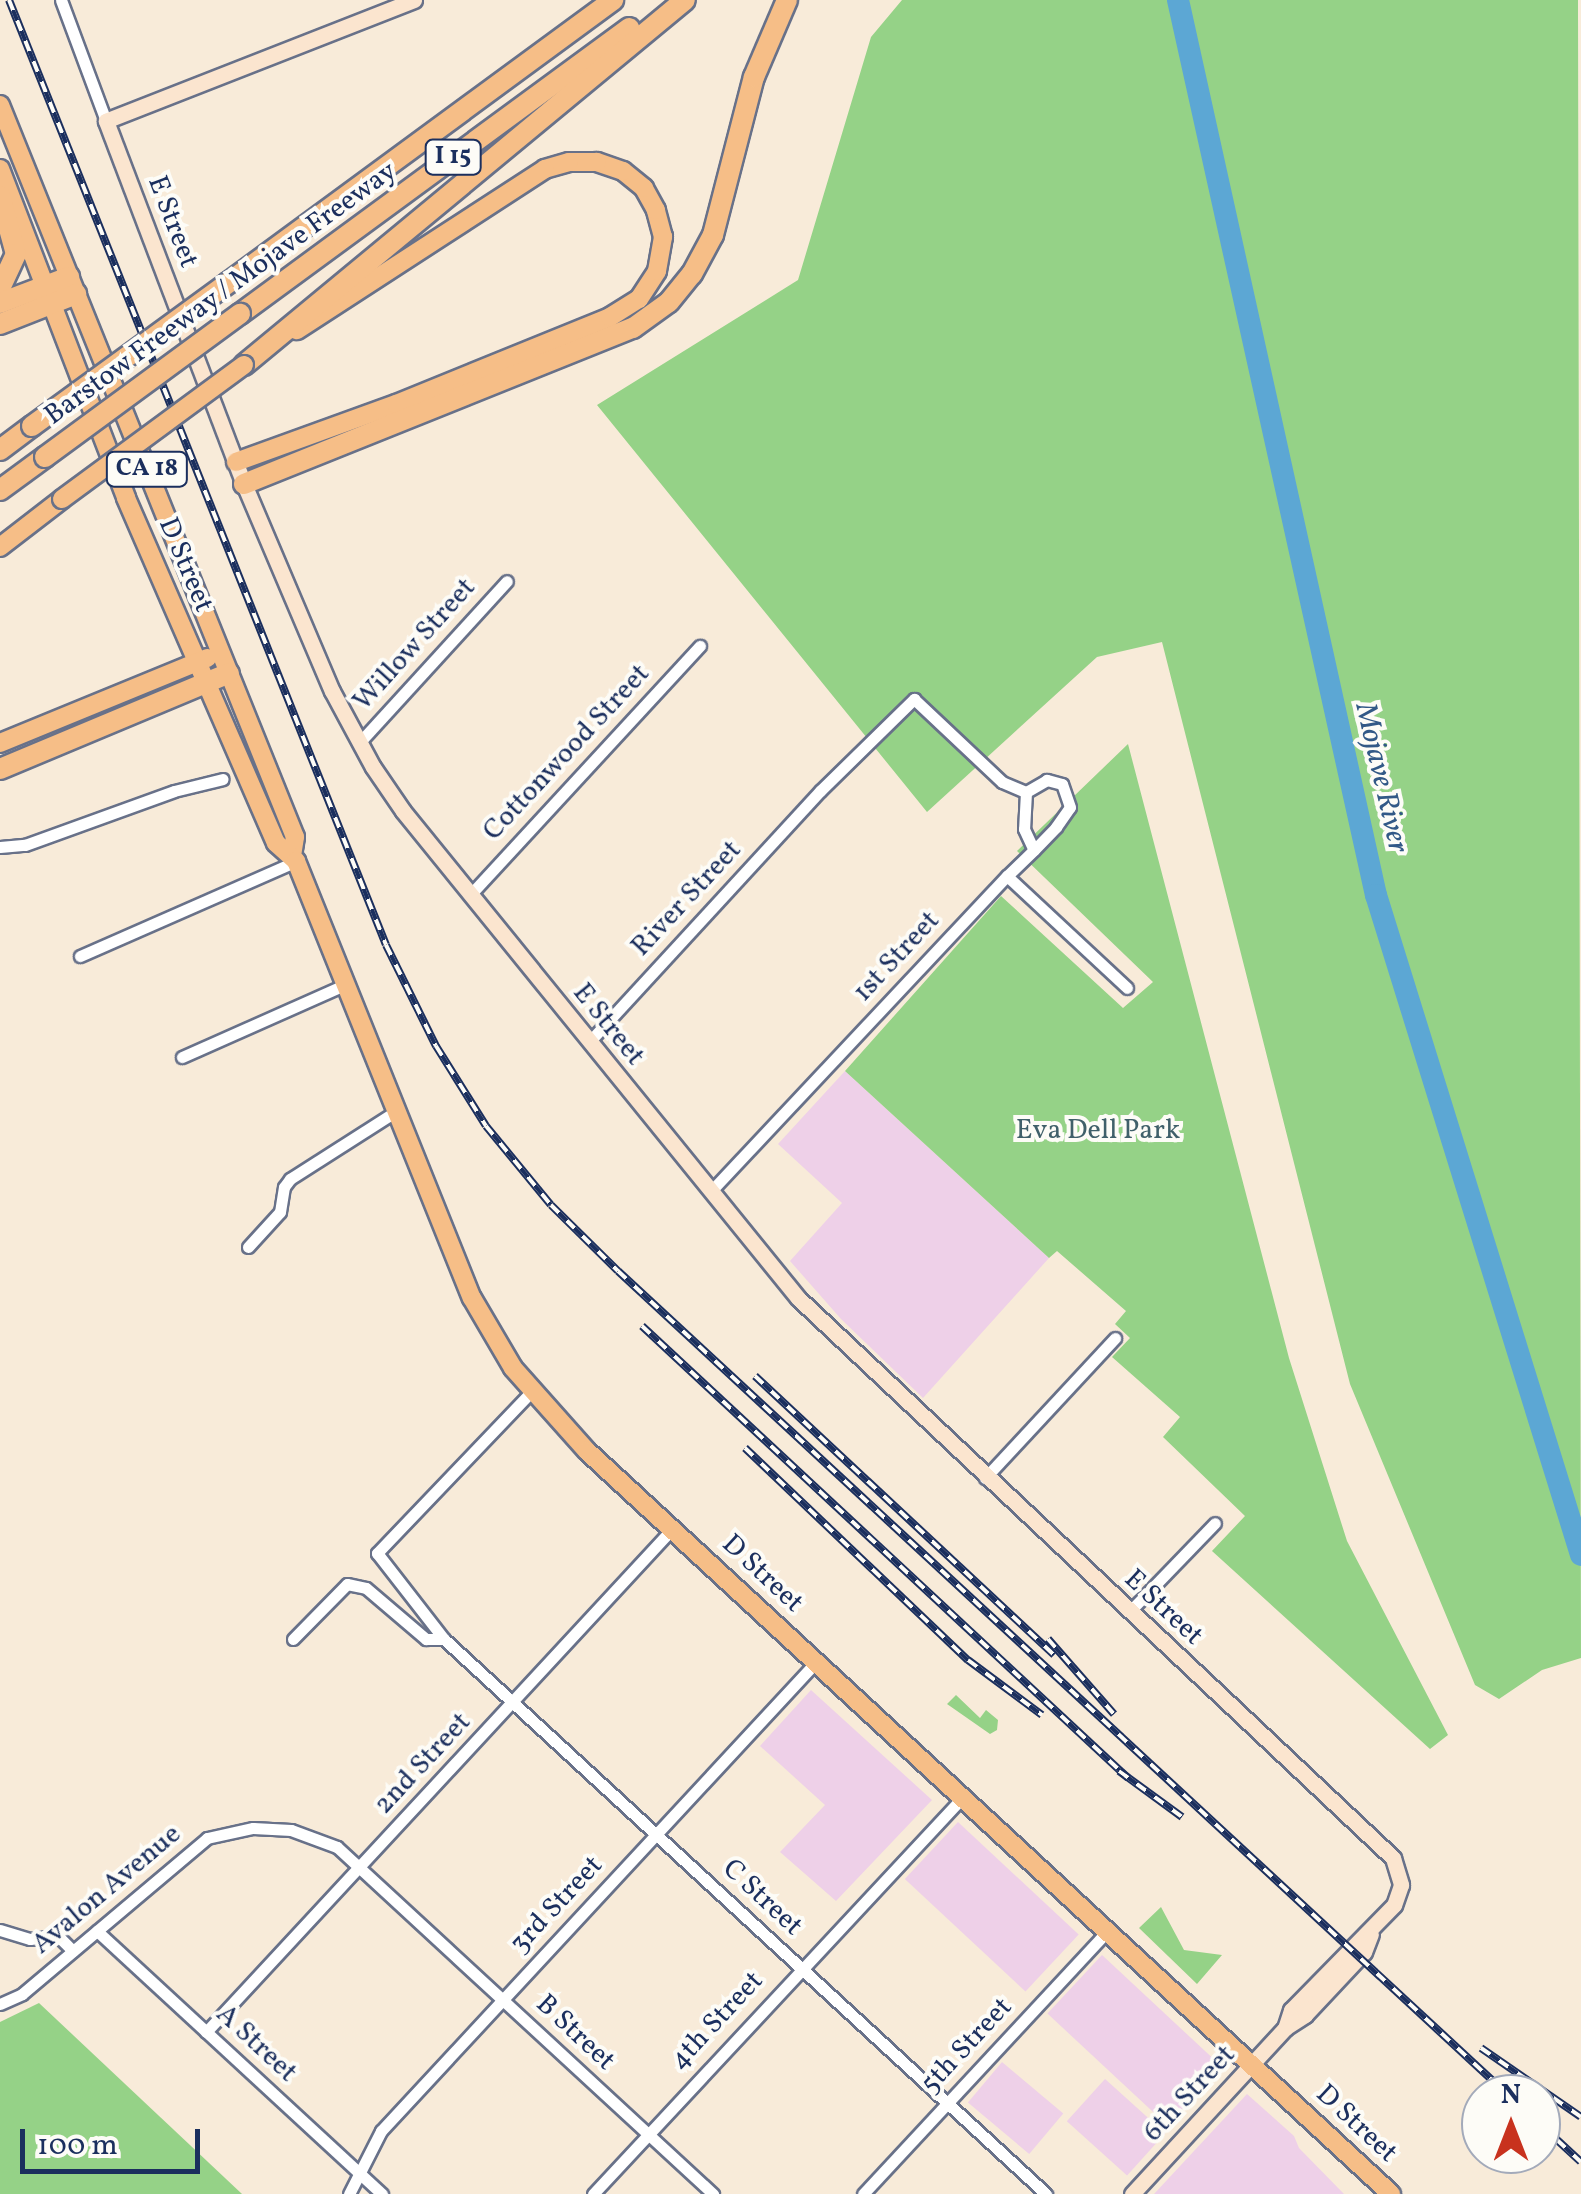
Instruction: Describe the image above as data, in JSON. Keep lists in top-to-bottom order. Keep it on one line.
{"streets":{"highway":["I 15","Barstow Freeway / Mojave Freeway"],"main road":["CA 18","D Street"],"street":["E Street","Willow Street","Cottonwood Street","River Street","1st Street","2nd Street","Avalon Avenue","C Street","3rd Street","4th Street","B Street","A Street","5th Street","6th Street"]},"crossings":[["E Street","Willow Street"],["E Street","Cottonwood Street"],["E Street","River Street"],["E Street","1st Street"],["E Street","6th Street"],["D Street","2nd Street"],["D Street","3rd Street"],["D Street","4th Street"],["D Street","5th Street"],["D Street","6th Street"],["River Street","1st Street"],["2nd Street","Avalon Avenue"],["2nd Street","C Street"],["2nd Street","B Street"],["2nd Street","A Street"],["Avalon Avenue","B Street"],["Avalon Avenue","A Street"],["C Street","3rd Street"],["C Street","4th Street"],["C Street","5th Street"],["3rd Street","B Street"],["3rd Street","A Street"],["4th Street","B Street"]],"water":["Mojave River"],"parks":["Eva Dell Park"],"scale_bar":"100 m","north":"top"}
